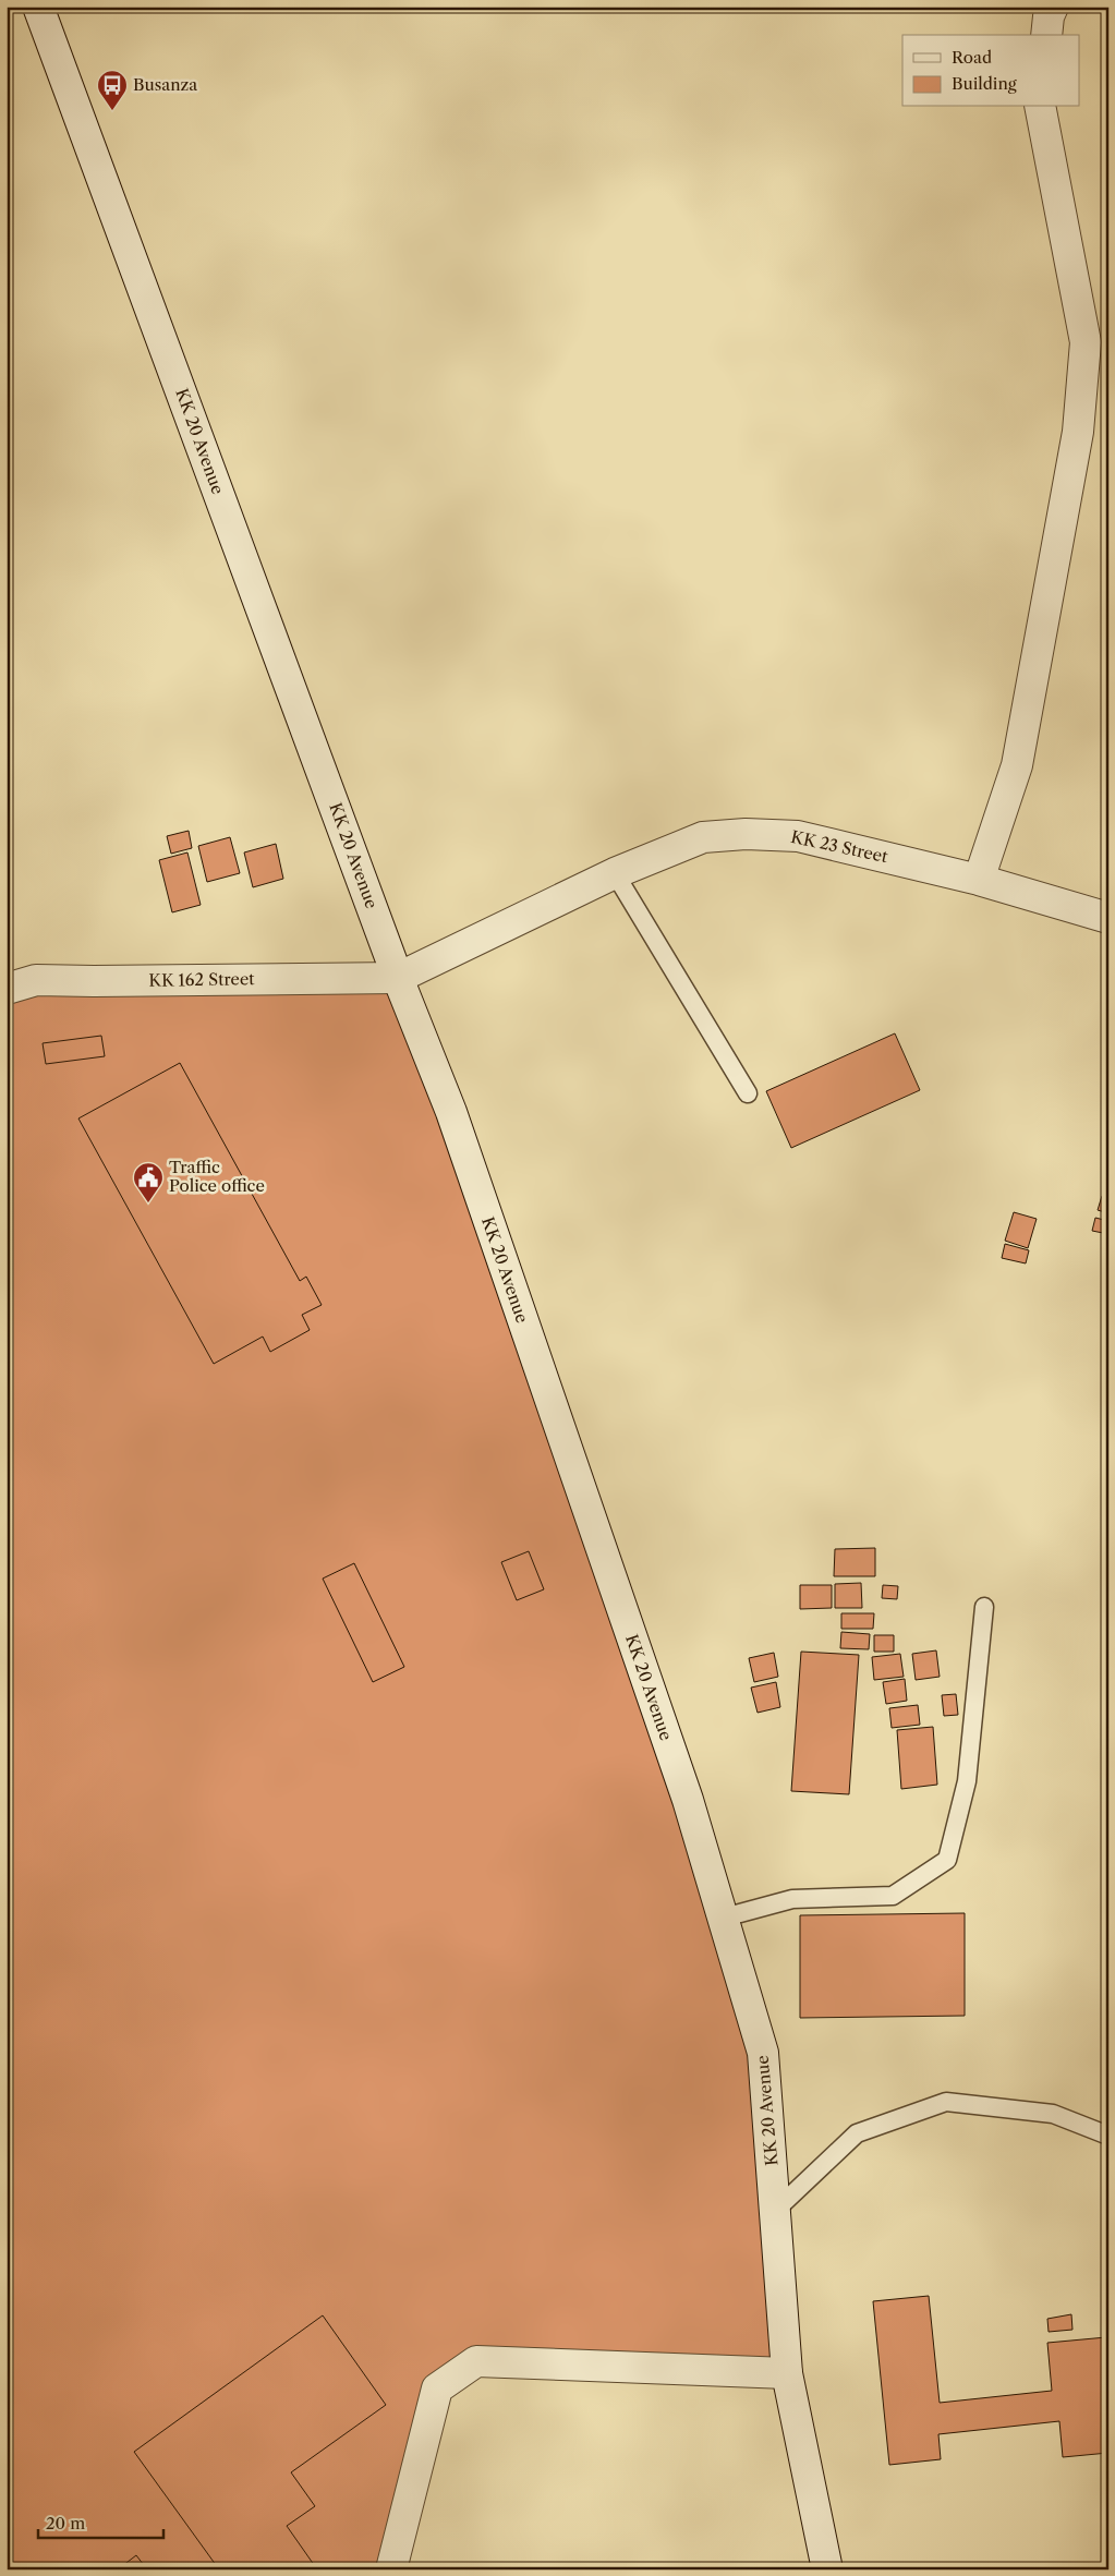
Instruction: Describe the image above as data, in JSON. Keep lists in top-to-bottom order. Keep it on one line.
{"streets":{"main road":["KK 20 Avenue","KK 23 Street","KK 162 Street"]},"crossings":[["KK 20 Avenue","KK 23 Street"],["KK 20 Avenue","KK 162 Street"],["KK 23 Street","KK 162 Street"]],"places":{"bus stop":["Busanza"],"public building":["Traffic Police office"]},"legend":["Road","Building"],"scale_bar":"20 m"}
